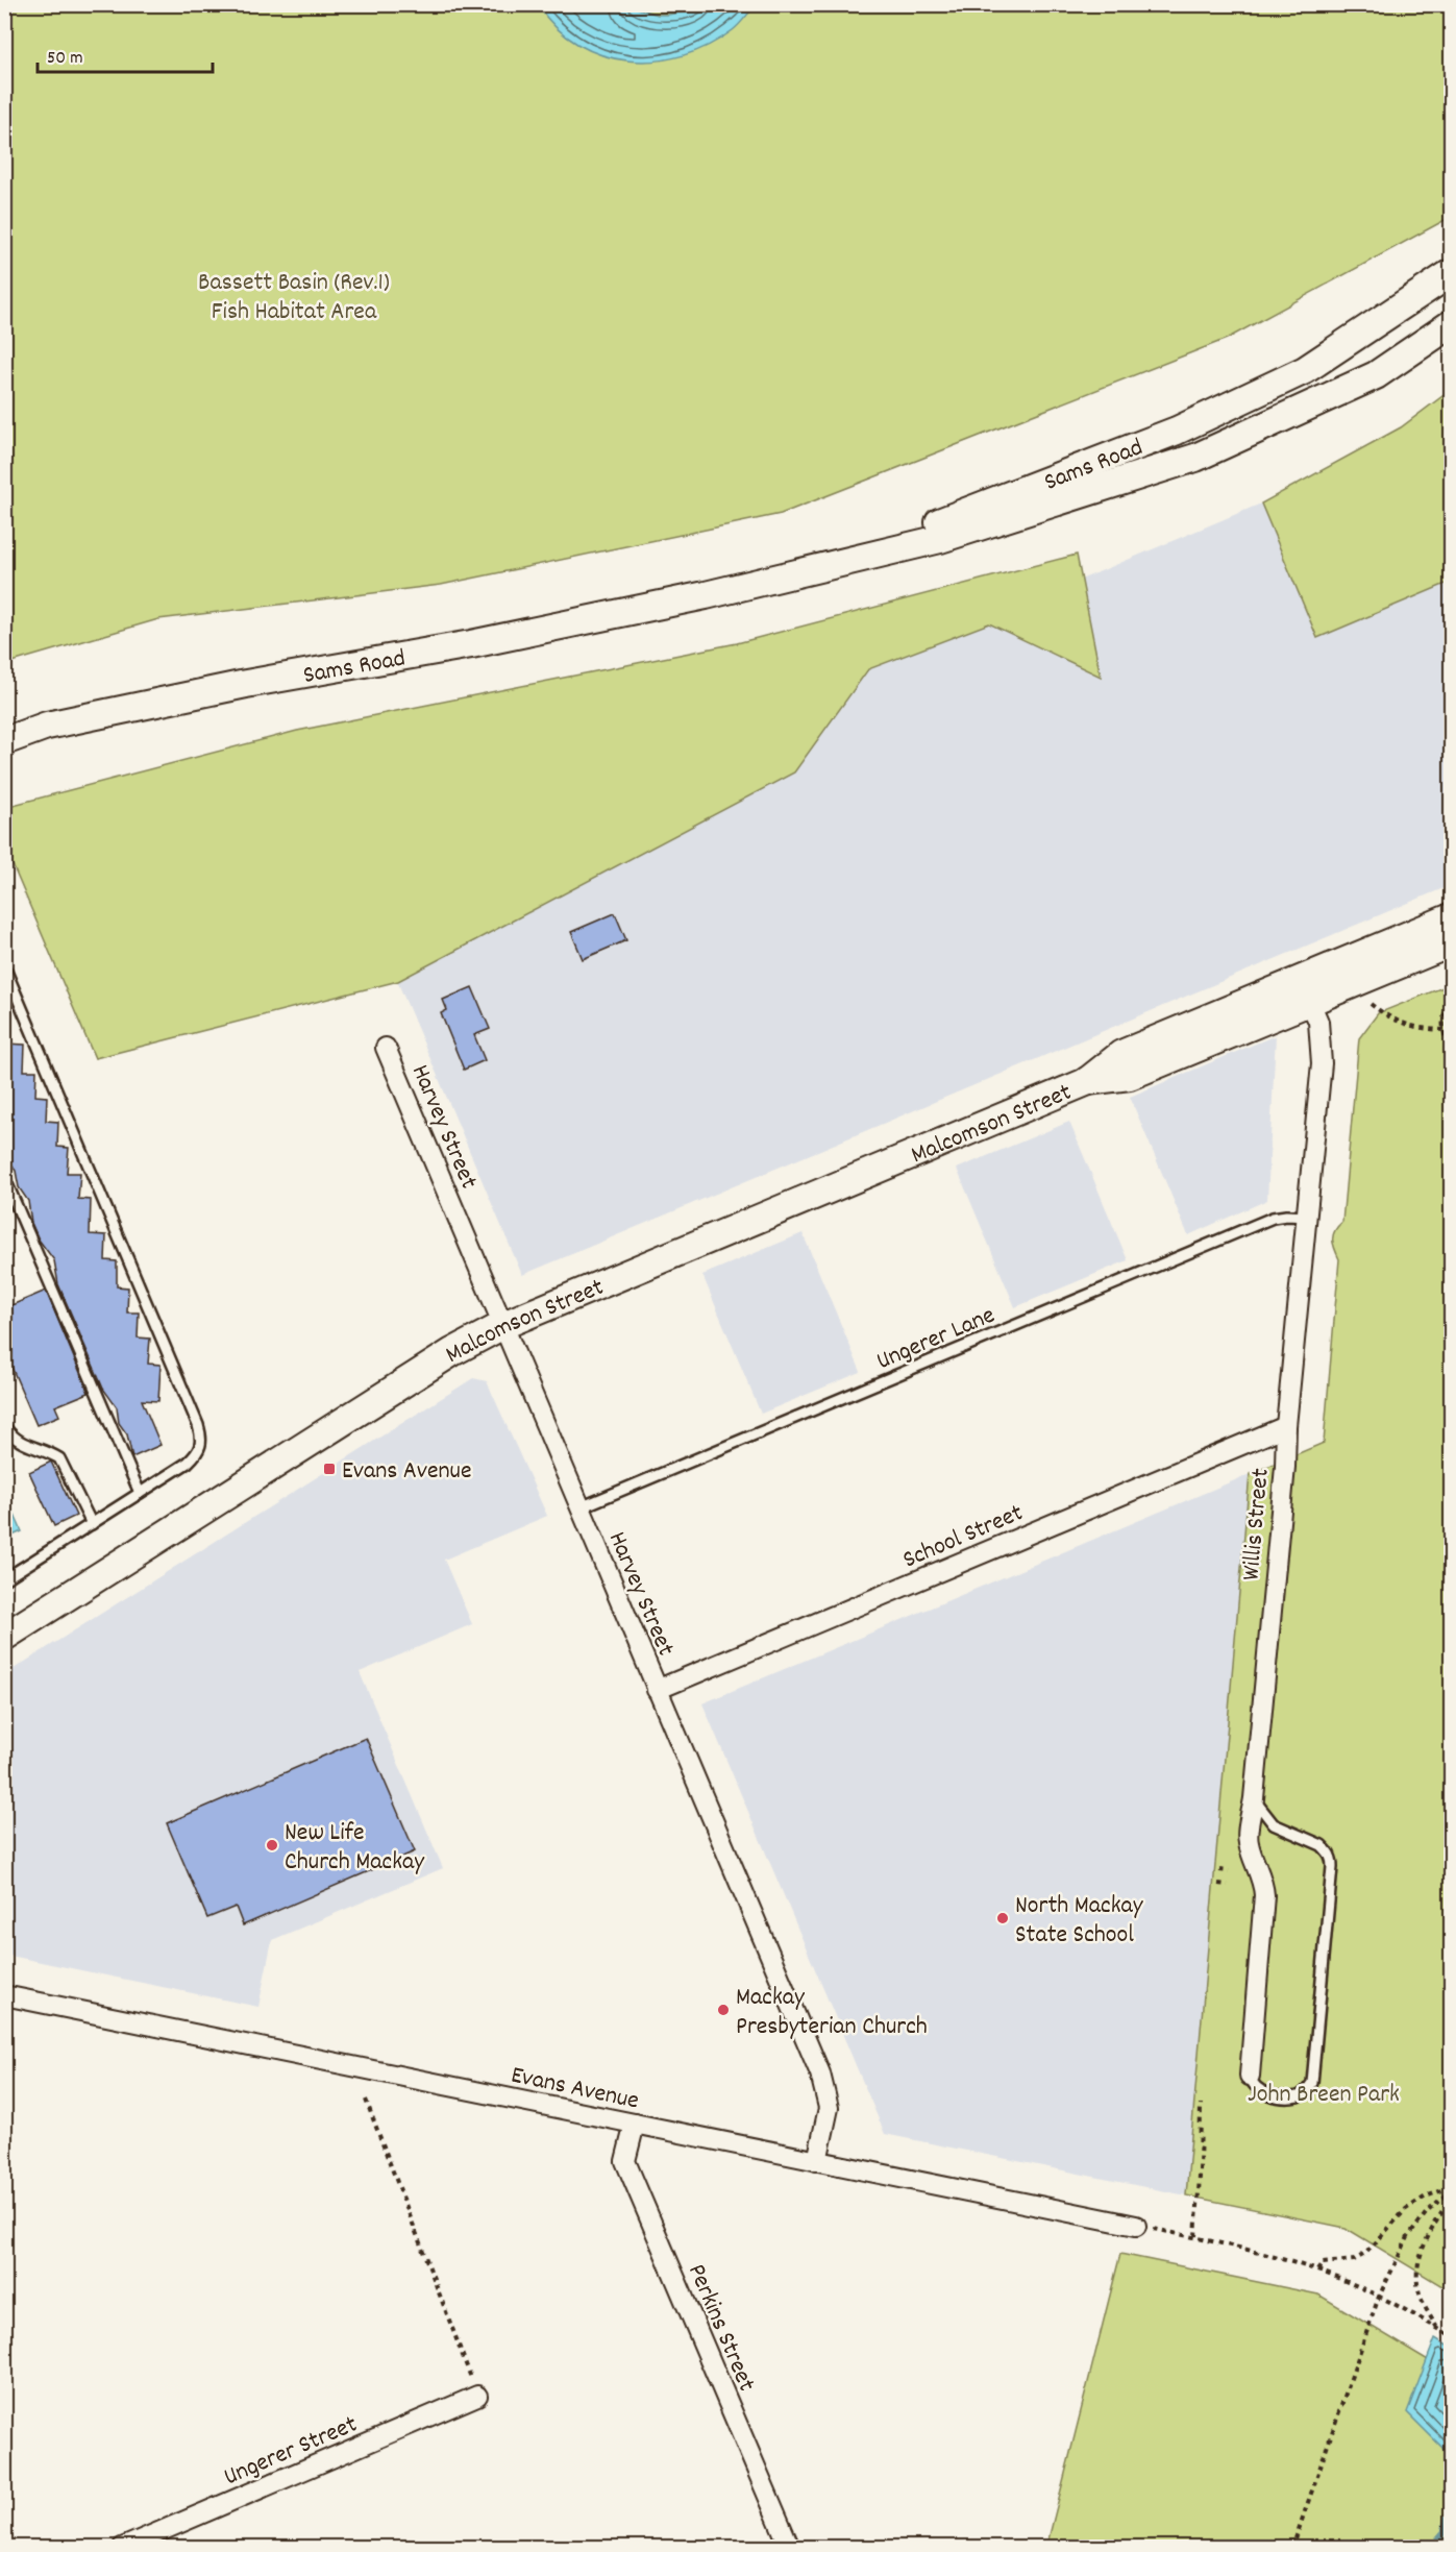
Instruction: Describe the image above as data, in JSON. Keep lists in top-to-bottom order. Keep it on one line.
{"streets":{"main road":["Sams Road","Malcomson Street"],"street":["Harvey Street","Willis Street","School Street","Evans Avenue","Perkins Street","Ungerer Street"],"lane":["Ungerer Lane"]},"crossings":[["Malcomson Street","Harvey Street"],["Malcomson Street","Willis Street"],["Harvey Street","Ungerer Lane"],["Harvey Street","School Street"],["Harvey Street","Evans Avenue"],["Ungerer Lane","Willis Street"],["Willis Street","School Street"],["Evans Avenue","Perkins Street"]],"parks":["Bassett Basin (Rev.1) Fish Habitat Area","John Breen Park"],"places":{"transit":["Evans Avenue"],"other":["New Life Church Mackay","North Mackay State School","Mackay Presbyterian Church"]},"scale_bar":"50 m"}
